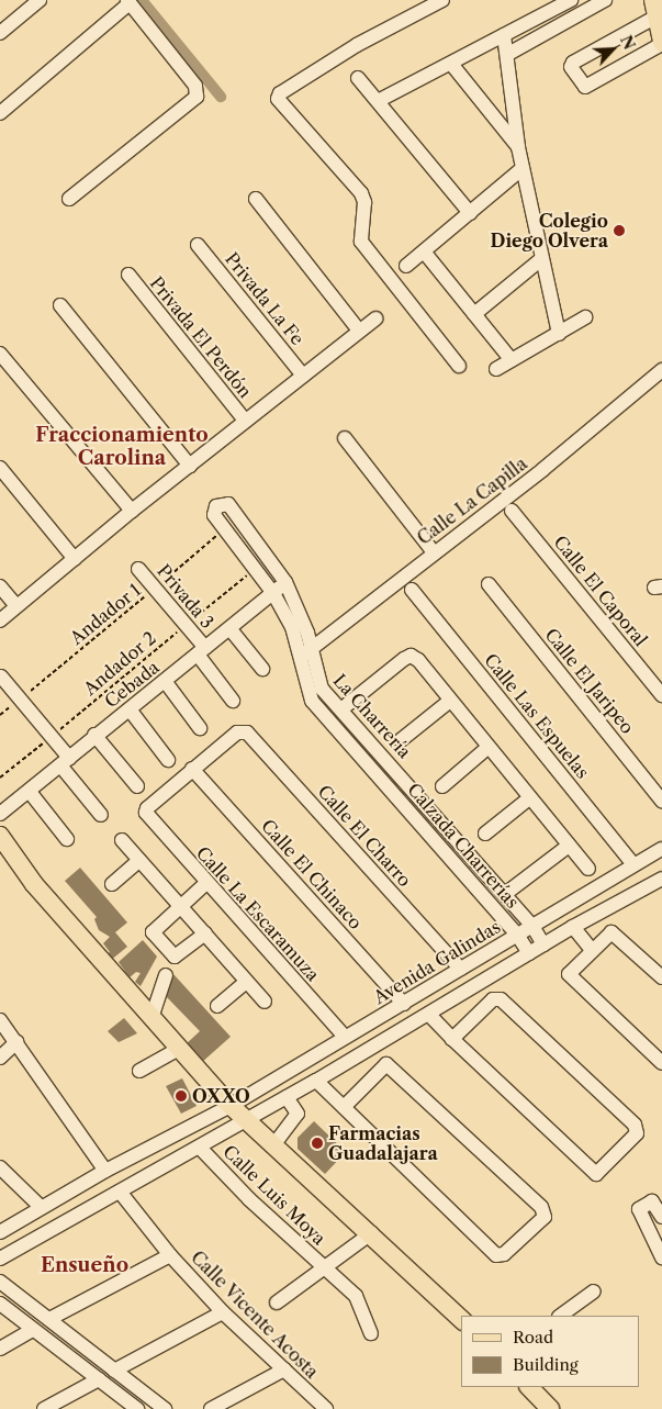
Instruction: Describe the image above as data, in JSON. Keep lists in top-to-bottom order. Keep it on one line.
{"streets":{"street":["Privada La Fe","Privada El Perdón","Calle La Capilla","Calle El Caporal","Privada 3","Calle El Jaripeo","Cebada","La Charrería","Calle Las Espuelas","Calle El Charro","Calzada Charrerías","Calle El Chinaco","Calle La Escaramuza","Avenida Galindas","Calle Luis Moya","Calle Vicente Acosta"],"path":["Andador 1","Andador 2"]},"crossings":[["Calle La Capilla","La Charrería"],["Calle La Capilla","Calzada Charrerías"],["Privada 3","Andador 1"],["Privada 3","Andador 2"],["Privada 3","Cebada"],["Andador 1","La Charrería"],["Andador 2","La Charrería"],["Cebada","La Charrería"],["La Charrería","Calzada Charrerías"],["La Charrería","Avenida Galindas"],["Calle Las Espuelas","Avenida Galindas"],["Calle El Charro","Calle El Chinaco"],["Calle El Charro","Calle La Escaramuza"],["Calle El Charro","Avenida Galindas"],["Calzada Charrerías","Avenida Galindas"],["Calle El Chinaco","Calle La Escaramuza"],["Calle El Chinaco","Avenida Galindas"],["Calle La Escaramuza","Avenida Galindas"]],"districts":["Fraccionamiento Carolina","Ensueño"],"places":["Colegio Diego Olvera","OXXO","Farmacias Guadalajara"],"legend":["Road","Building"],"north":"top right"}
